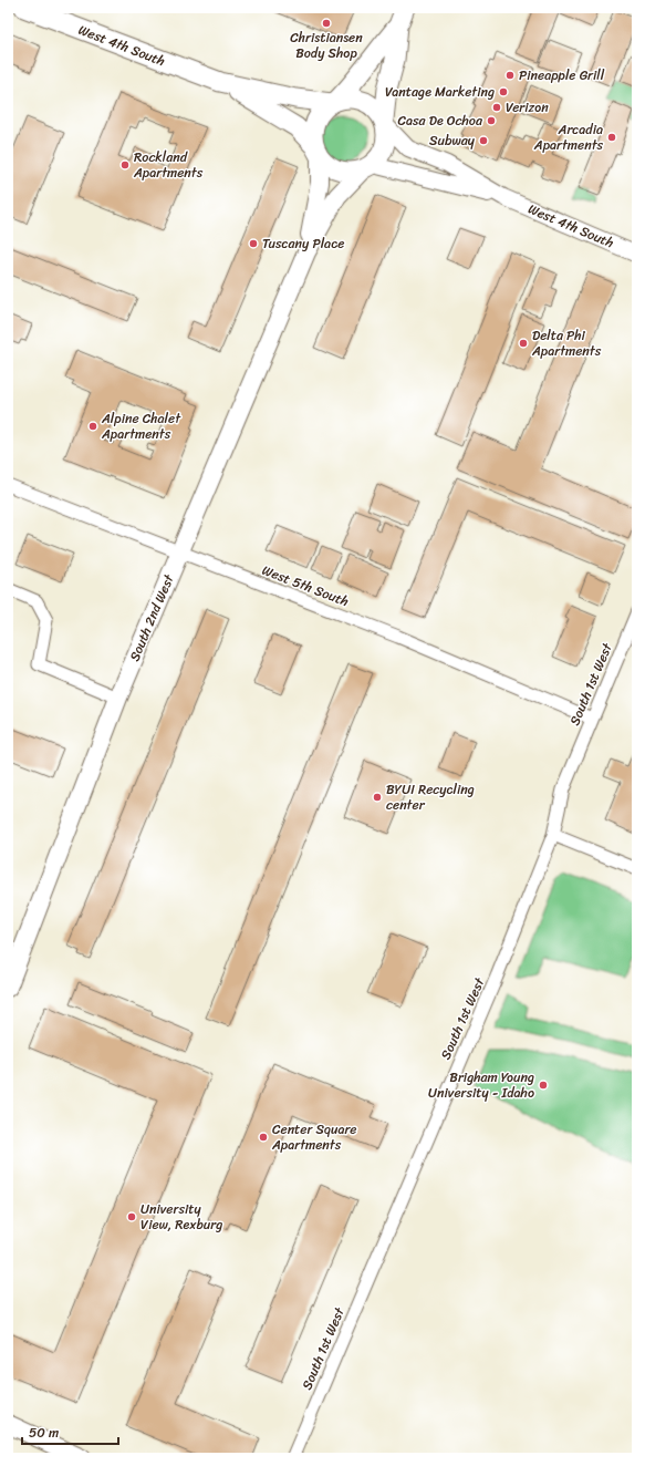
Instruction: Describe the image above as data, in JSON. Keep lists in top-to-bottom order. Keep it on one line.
{"streets":{"main road":["West 4th South","South 2nd West"],"street":["West 5th South","South 1st West"]},"crossings":[["West 4th South","South 2nd West"],["West 5th South","South 2nd West"],["West 5th South","South 1st West"]],"places":["Christiansen Body Shop","Pineapple Grill","Vantage Marketing","Verizon","Casa De Ochoa","Arcadia Apartments","Subway","Rockland Apartments","Tuscany Place","Delta Phi Apartments","Alpine Chalet Apartments","BYUI Recycling center","Brigham Young University - Idaho","Center Square Apartments","University View, Rexburg"],"scale_bar":"50 m"}
